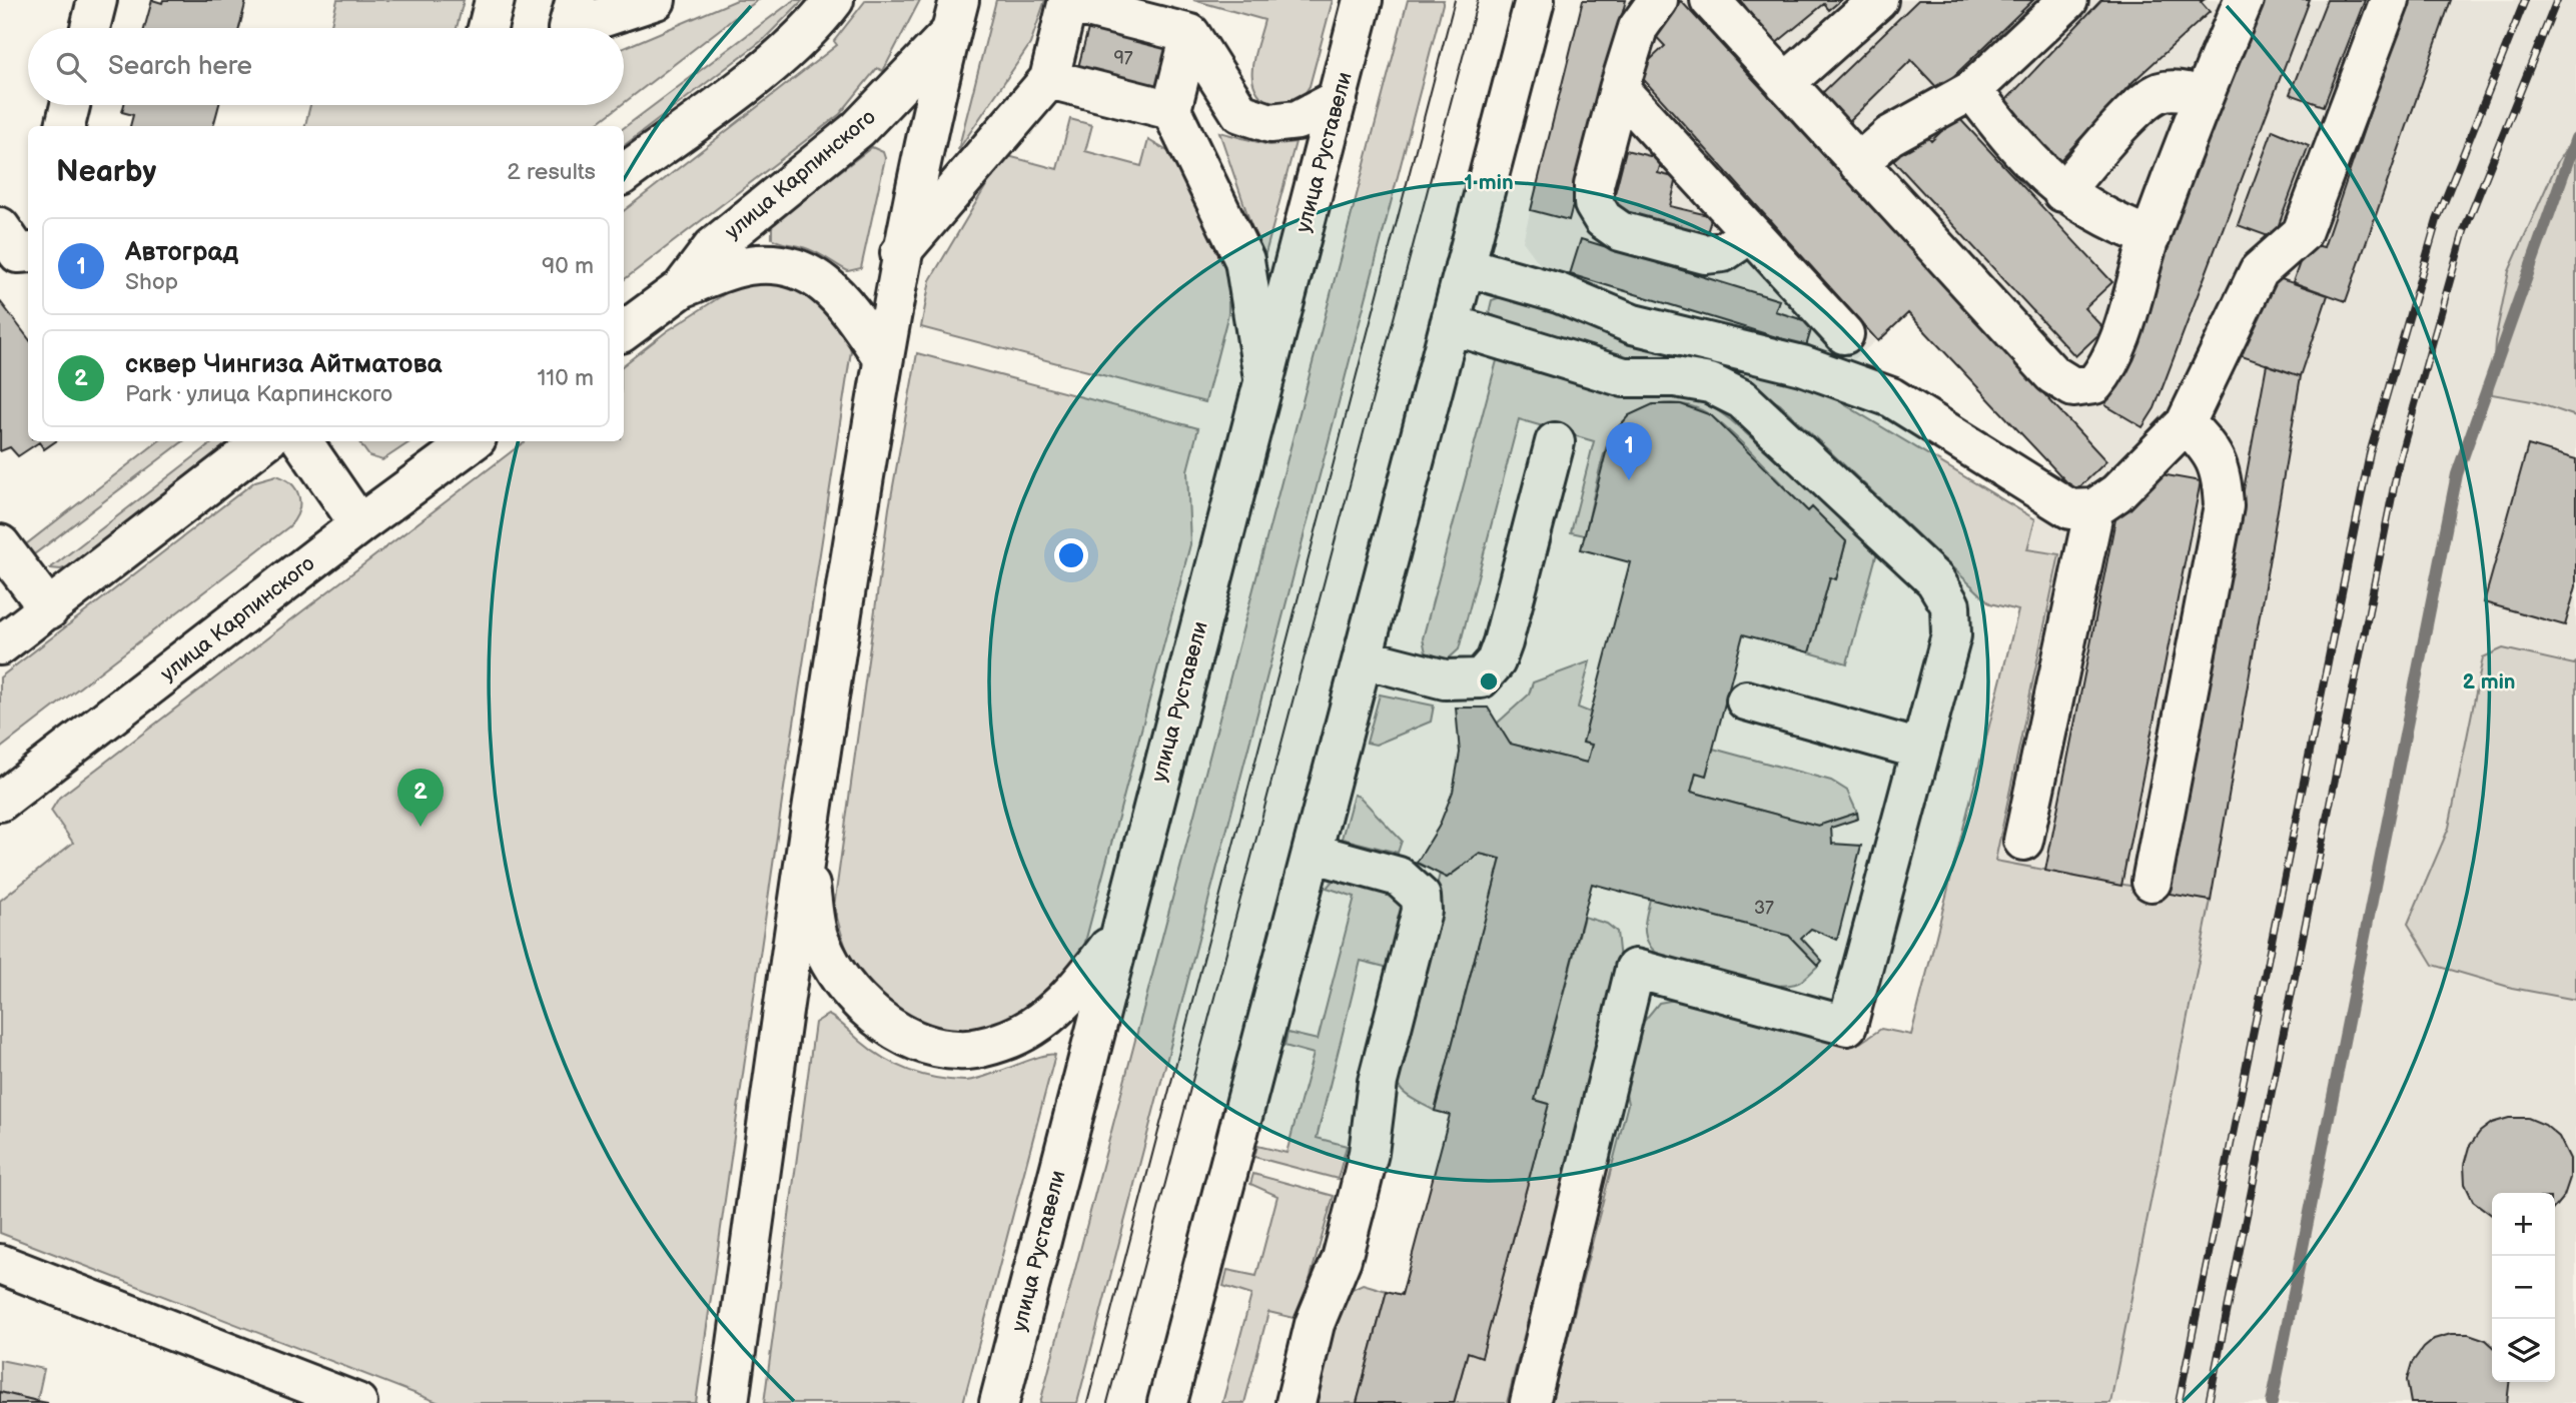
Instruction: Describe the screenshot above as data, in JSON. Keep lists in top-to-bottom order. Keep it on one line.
{"streets":{"street":["улица Руставели","улица Карпинского"]},"house_numbers":["97","37"],"page":{"search":"Search here","heading":["Nearby","2 results"],"list":[{"mark":"1","name":"Автоград","note":"Shop","value":"90 m"},{"mark":"2","name":"сквер Чингиза Айтматова","note":"Park · улица Карпинского","value":"110 m"}],"pins":["1","2"],"map_buttons":["+","−"]},"rings":["1 min","2 min"]}
